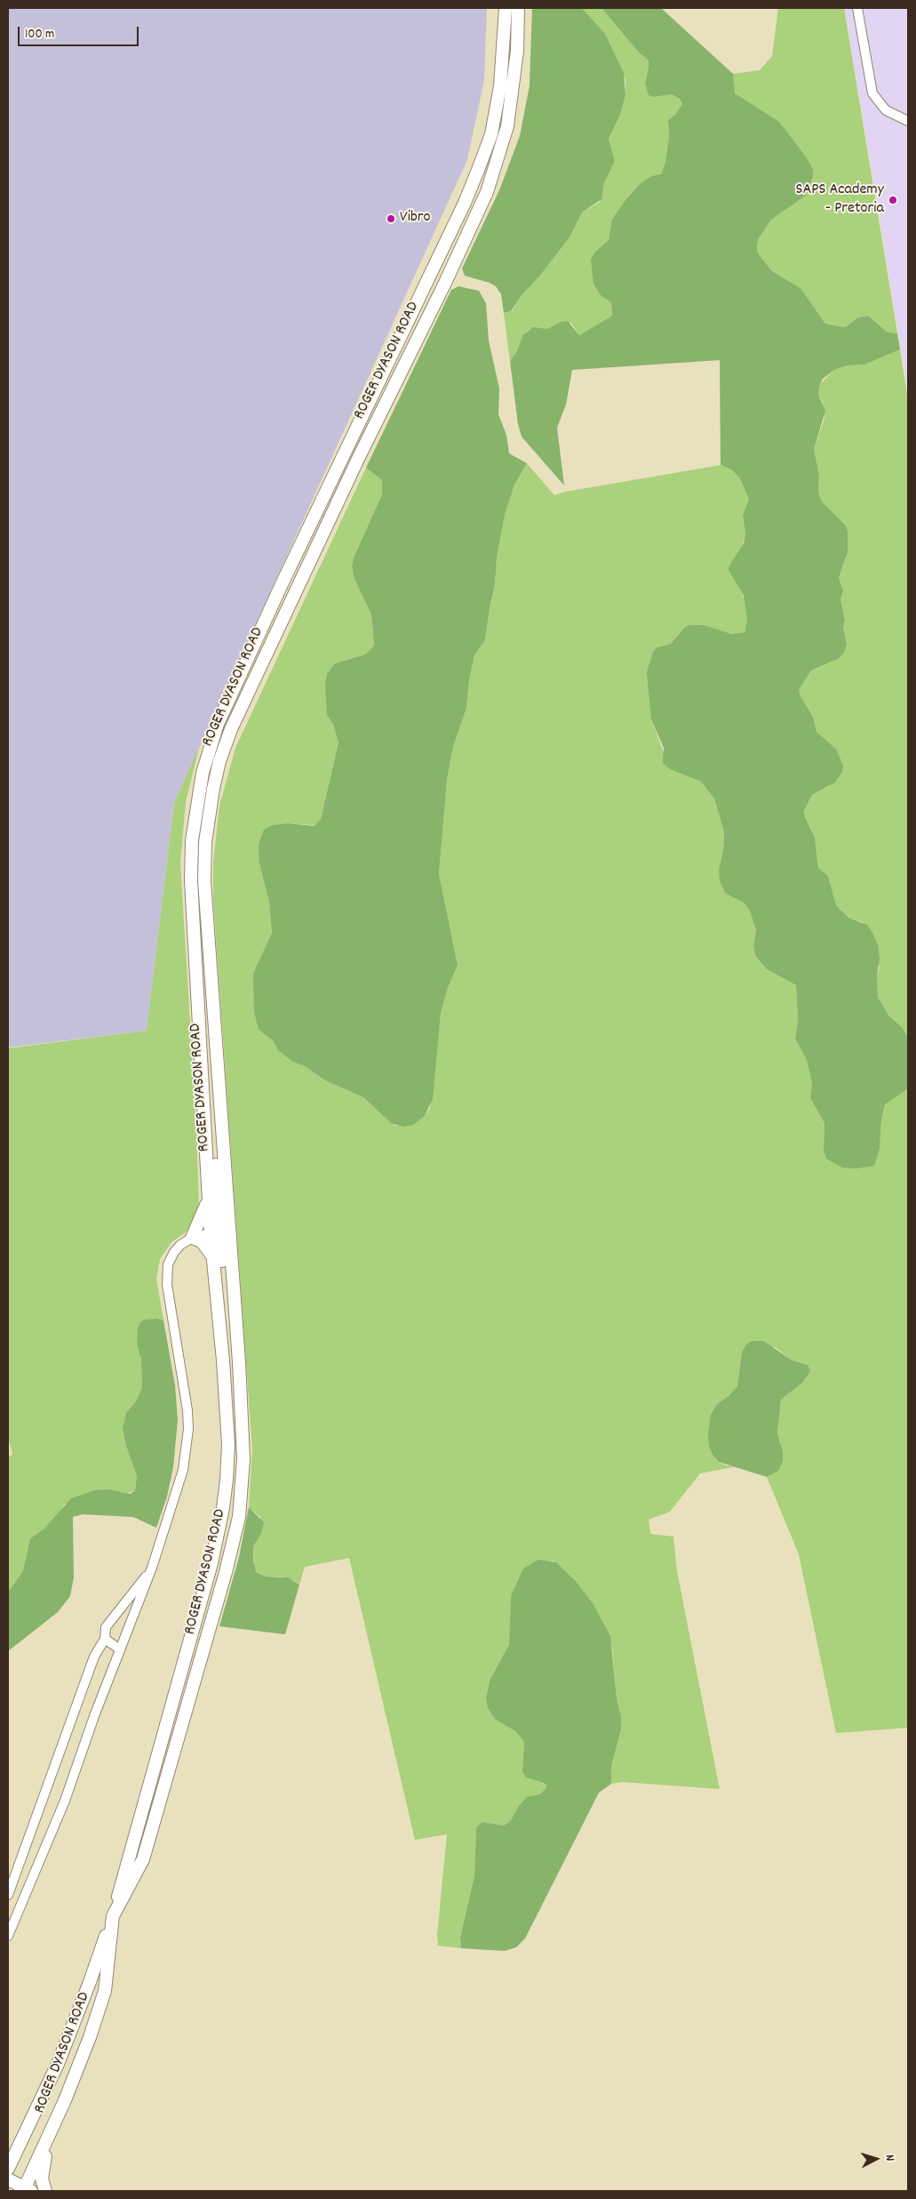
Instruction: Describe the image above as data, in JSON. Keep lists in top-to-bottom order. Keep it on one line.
{"streets":{"main road":["ROGER DYASON ROAD"]},"places":["SAPS Academy - Pretoria","Vibro"],"scale_bar":"100 m","north":"right"}
